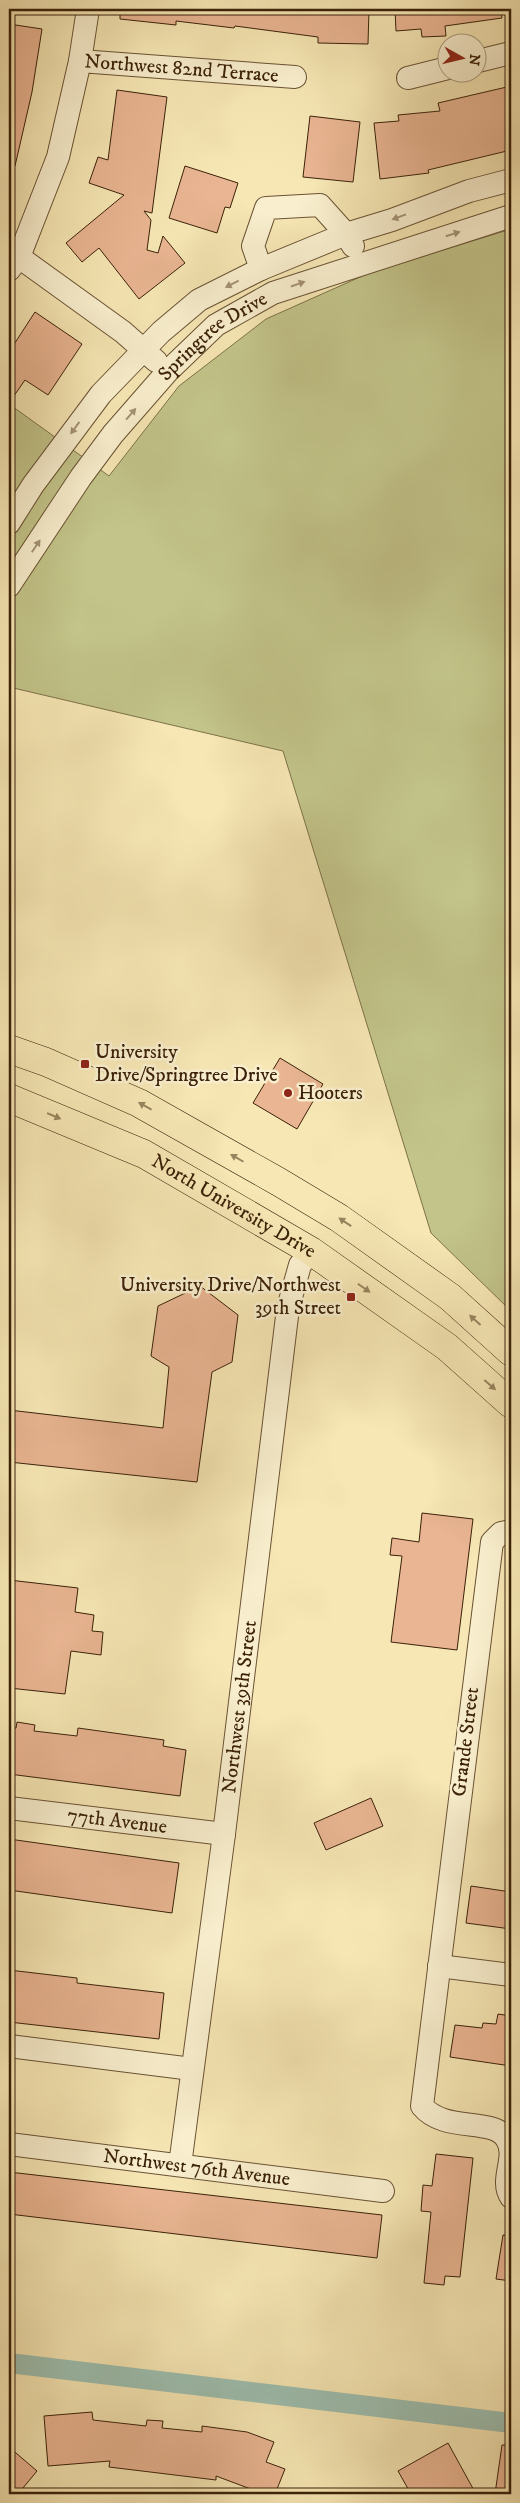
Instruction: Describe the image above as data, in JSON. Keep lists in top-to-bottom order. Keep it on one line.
{"streets":{"main road":["North University Drive"],"street":["Northwest 82nd Terrace","Springtree Drive","Northwest 39th Street","Grande Street","77th Avenue","Northwest 76th Avenue"]},"crossings":[["North University Drive","Northwest 39th Street"],["Northwest 39th Street","77th Avenue"],["Northwest 39th Street","Northwest 76th Avenue"]],"places":{"transit":["University Drive/Springtree Drive","University Drive/Northwest 39th Street"],"other":["Hooters"]},"north":"right"}
